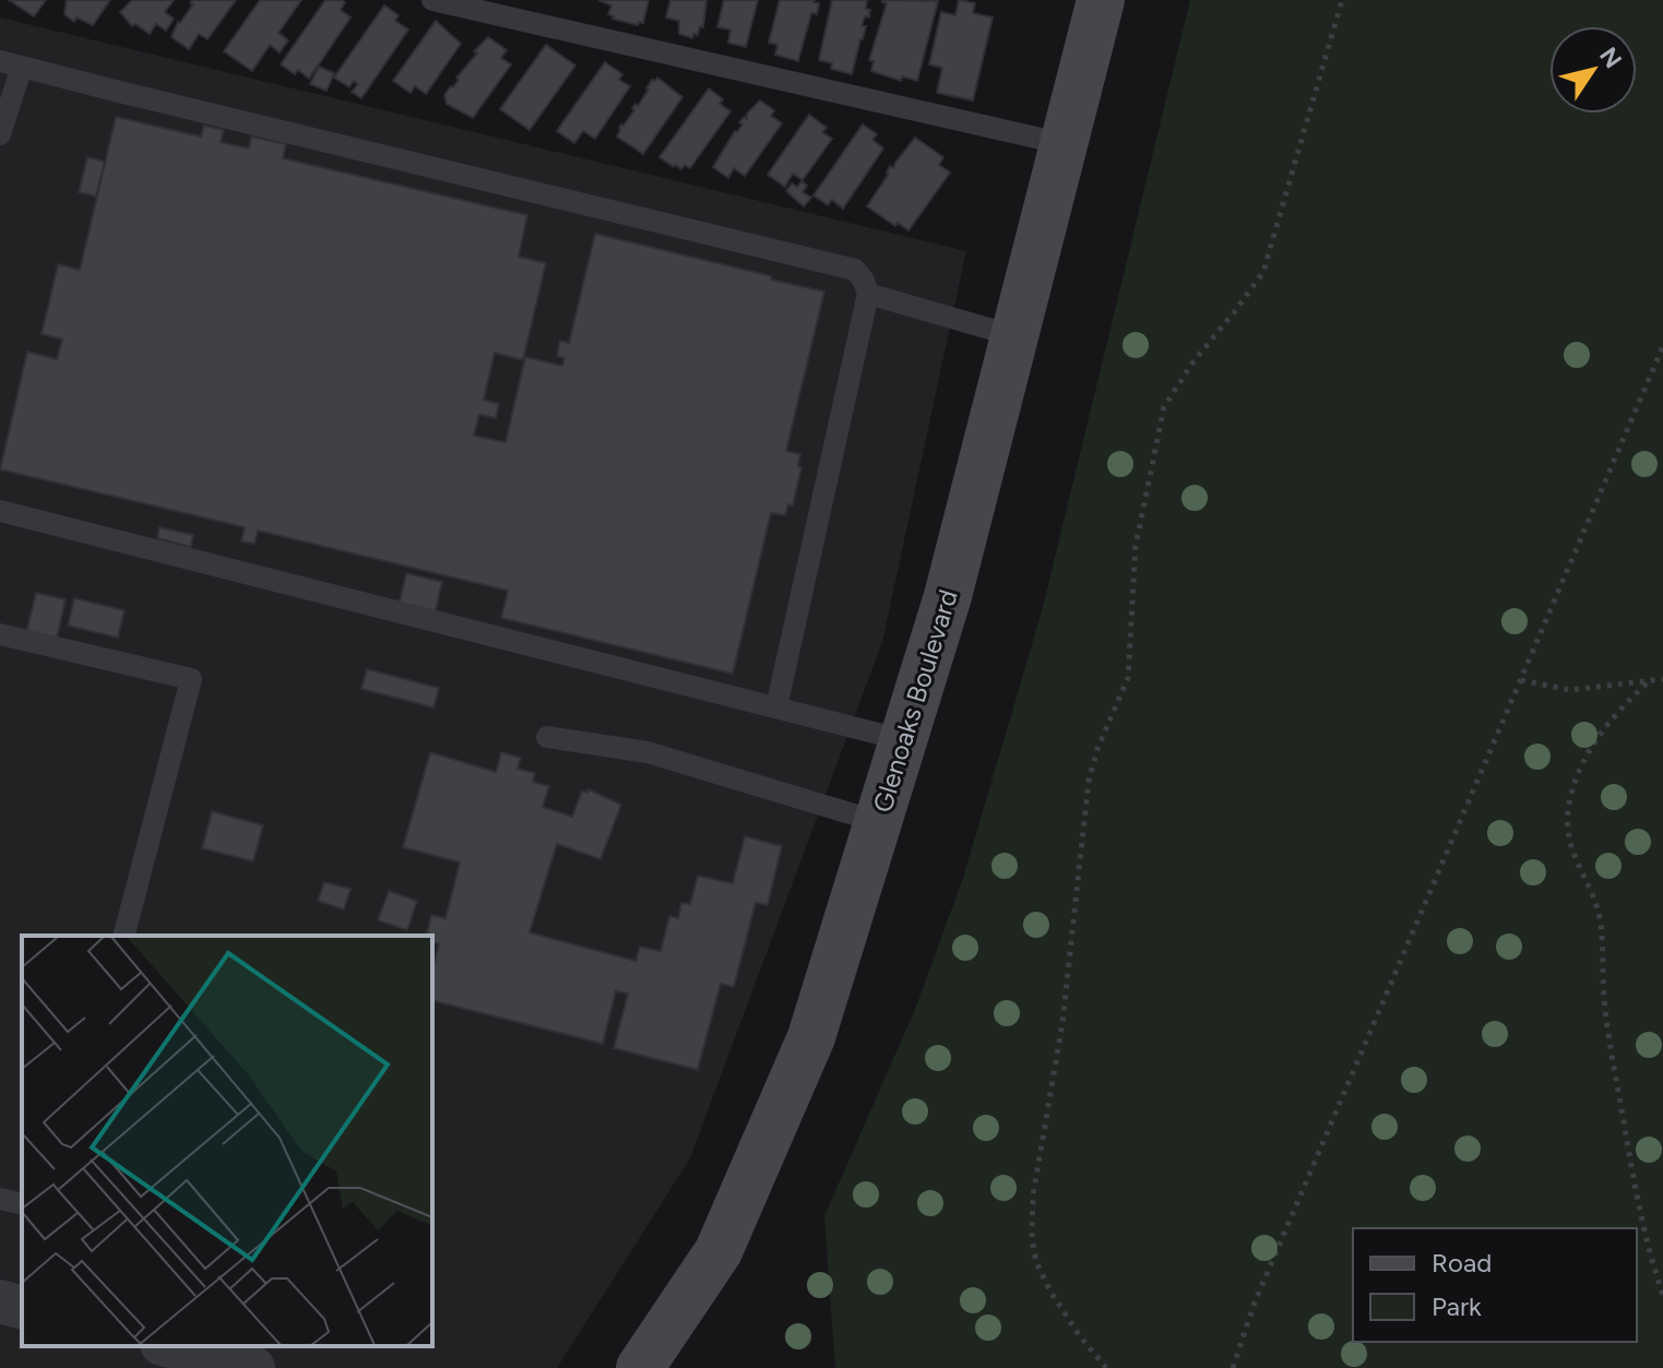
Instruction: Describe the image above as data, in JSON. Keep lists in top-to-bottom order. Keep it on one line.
{"streets":{"main road":["Glenoaks Boulevard"]},"legend":["Road","Park"],"north":"top right"}
